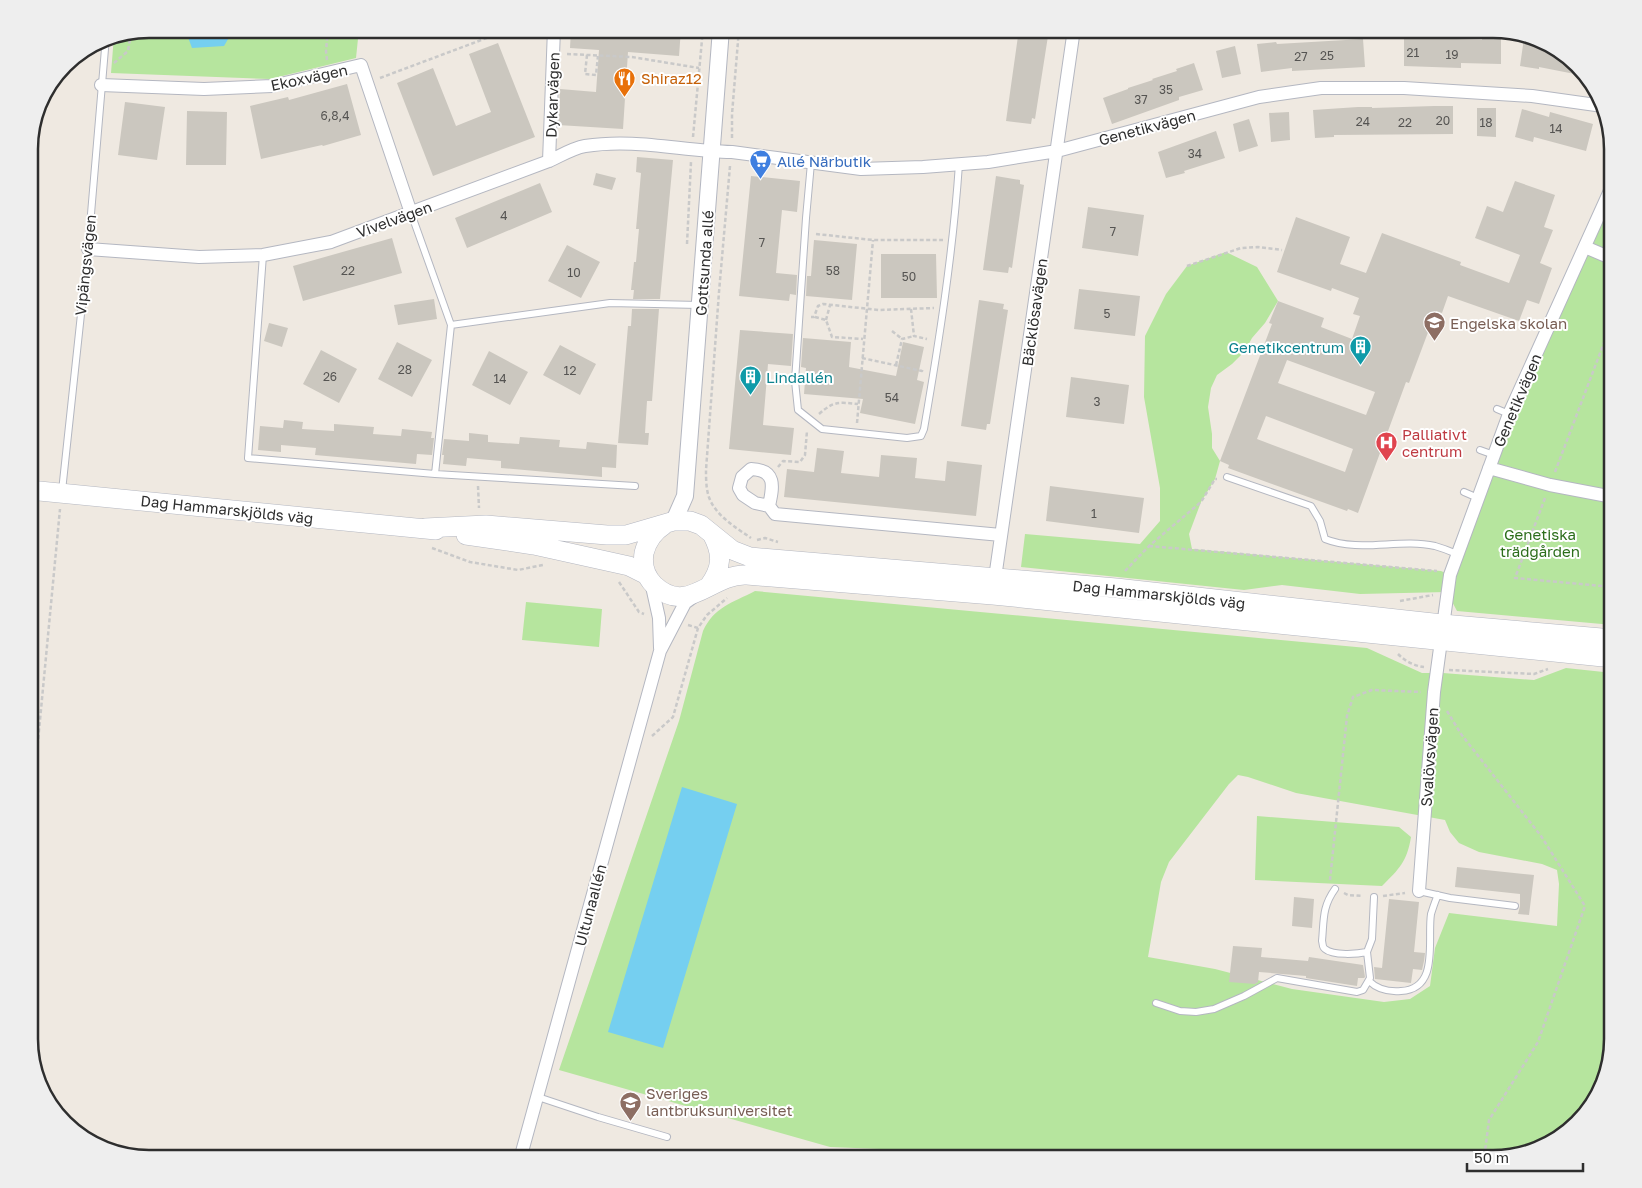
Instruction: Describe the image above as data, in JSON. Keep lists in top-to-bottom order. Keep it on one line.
{"streets":{"main road":["Dag Hammarskjölds väg"],"street":["Ekoxvägen","Dykarvägen","Genetikvägen","Vivelvägen","Gottsunda allé","Bäcklösavägen","Svalövsvägen","Ultunaallén"],"lane":["Vipängsvägen"]},"crossings":[["Ekoxvägen","Vivelvägen"],["Ekoxvägen","Vipängsvägen"],["Dykarvägen","Vivelvägen"],["Genetikvägen","Vivelvägen"],["Genetikvägen","Gottsunda allé"],["Genetikvägen","Bäcklösavägen"],["Genetikvägen","Dag Hammarskjölds väg"],["Genetikvägen","Svalövsvägen"],["Vivelvägen","Vipängsvägen"],["Gottsunda allé","Dag Hammarskjölds väg"],["Gottsunda allé","Ultunaallén"],["Vipängsvägen","Dag Hammarskjölds väg"],["Bäcklösavägen","Dag Hammarskjölds väg"],["Dag Hammarskjölds väg","Svalövsvägen"],["Dag Hammarskjölds väg","Ultunaallén"]],"parks":["Genetiska trädgården"],"places":{"restaurant":["Shiraz12"],"supermarket":["Allé Närbutik"],"school or university":["Engelska skolan","Sveriges lantbruksuniversitet"],"building":["Genetikcentrum","Lindallén"],"hospital":["Palliativt centrum"]},"house_numbers":["21","19","25","27","35","37","6,8,4","20","24","22","18","14","34","4","7","7","22","58","10","50","5","28","12","26","14","54","3","1"],"scale_bar":"50 m"}
